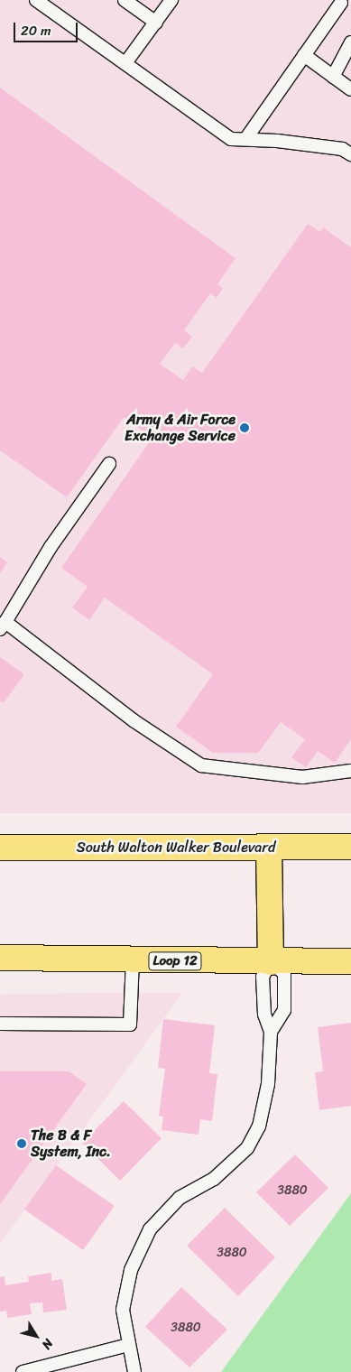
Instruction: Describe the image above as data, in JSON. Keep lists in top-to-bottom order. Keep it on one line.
{"streets":{"main road":["South Walton Walker Boulevard","Loop 12"]},"places":["Army & Air Force Exchange Service","The B & F System, Inc."],"house_numbers":["3880","3880","3880"],"scale_bar":"20 m","north":"bottom right"}
